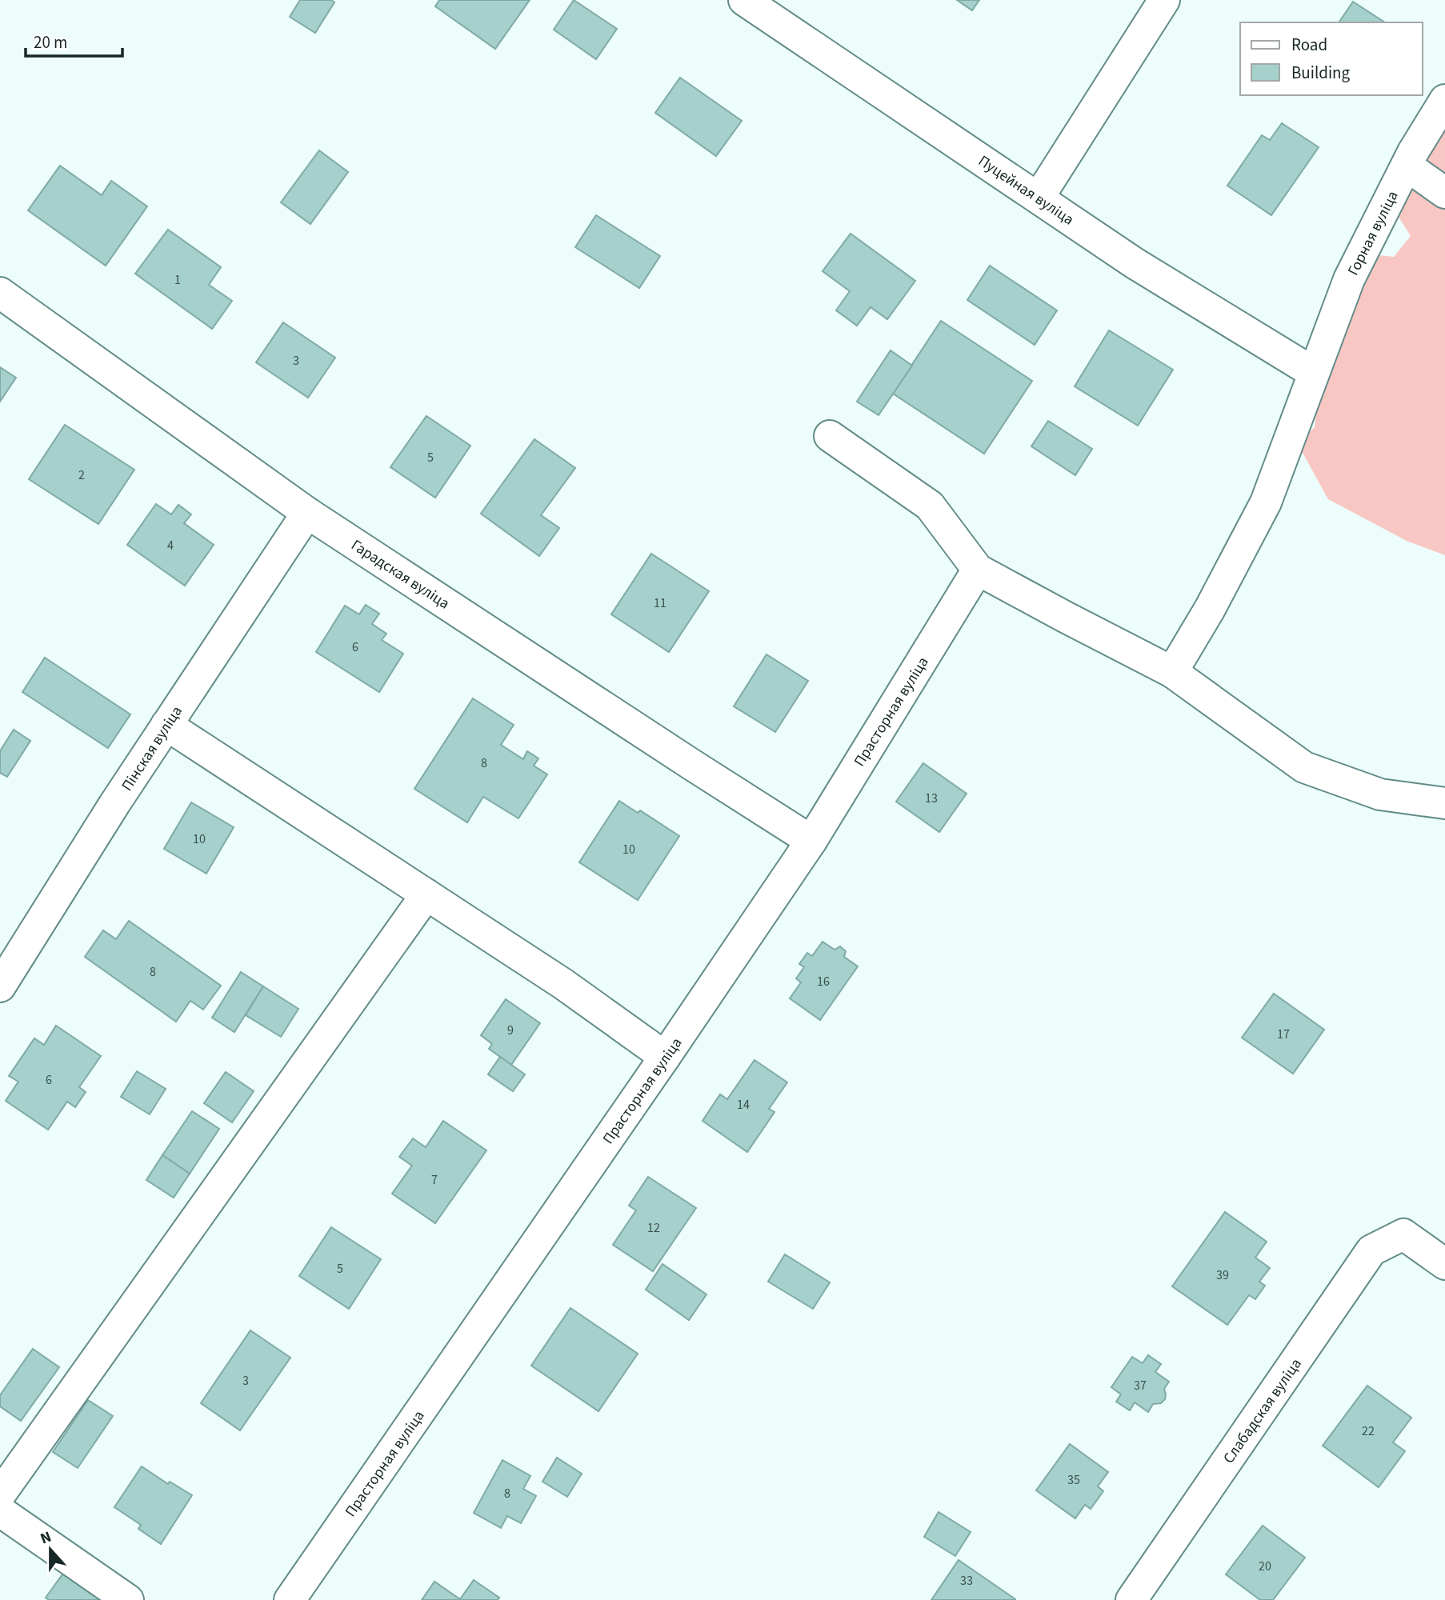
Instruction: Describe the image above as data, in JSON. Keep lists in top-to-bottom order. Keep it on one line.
{"streets":{"street":["Пуцейная вуліца","Горная вуліца","Гарадская вуліца","Прасторная вуліца","Пінская вуліца","Слабадская вуліца"]},"crossings":[["Пуцейная вуліца","Горная вуліца"],["Гарадская вуліца","Прасторная вуліца"],["Гарадская вуліца","Пінская вуліца"]],"house_numbers":["1","3","5","2","4","11","6","8","13","10","10","8","16","9","17","6","14","7","12","5","39","3","37","22","35","8","20","33"],"legend":["Road","Building"],"scale_bar":"20 m","north":"top"}
